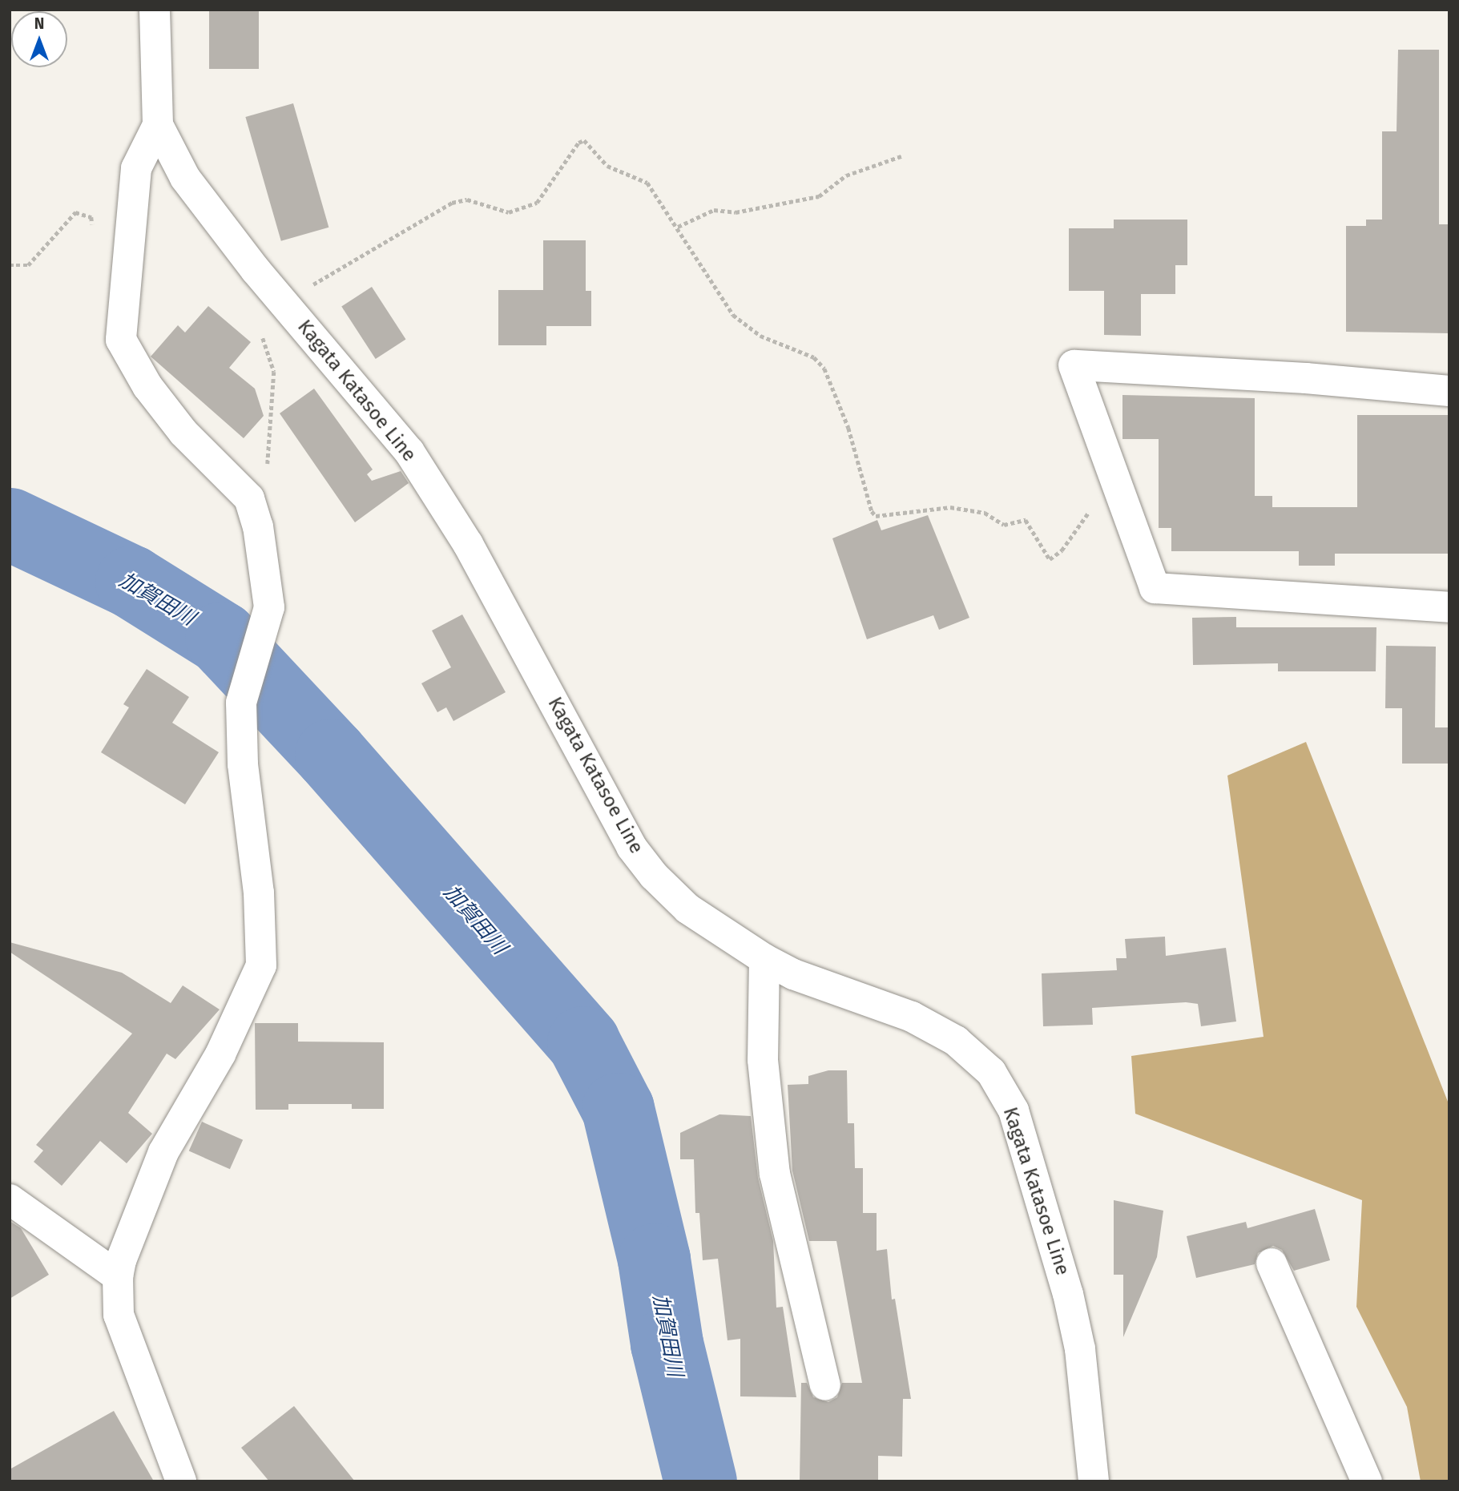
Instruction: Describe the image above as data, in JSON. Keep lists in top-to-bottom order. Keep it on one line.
{"streets":{"street":["Kagata Katasoe Line"]},"water":["加賀田川"],"north":"top"}
